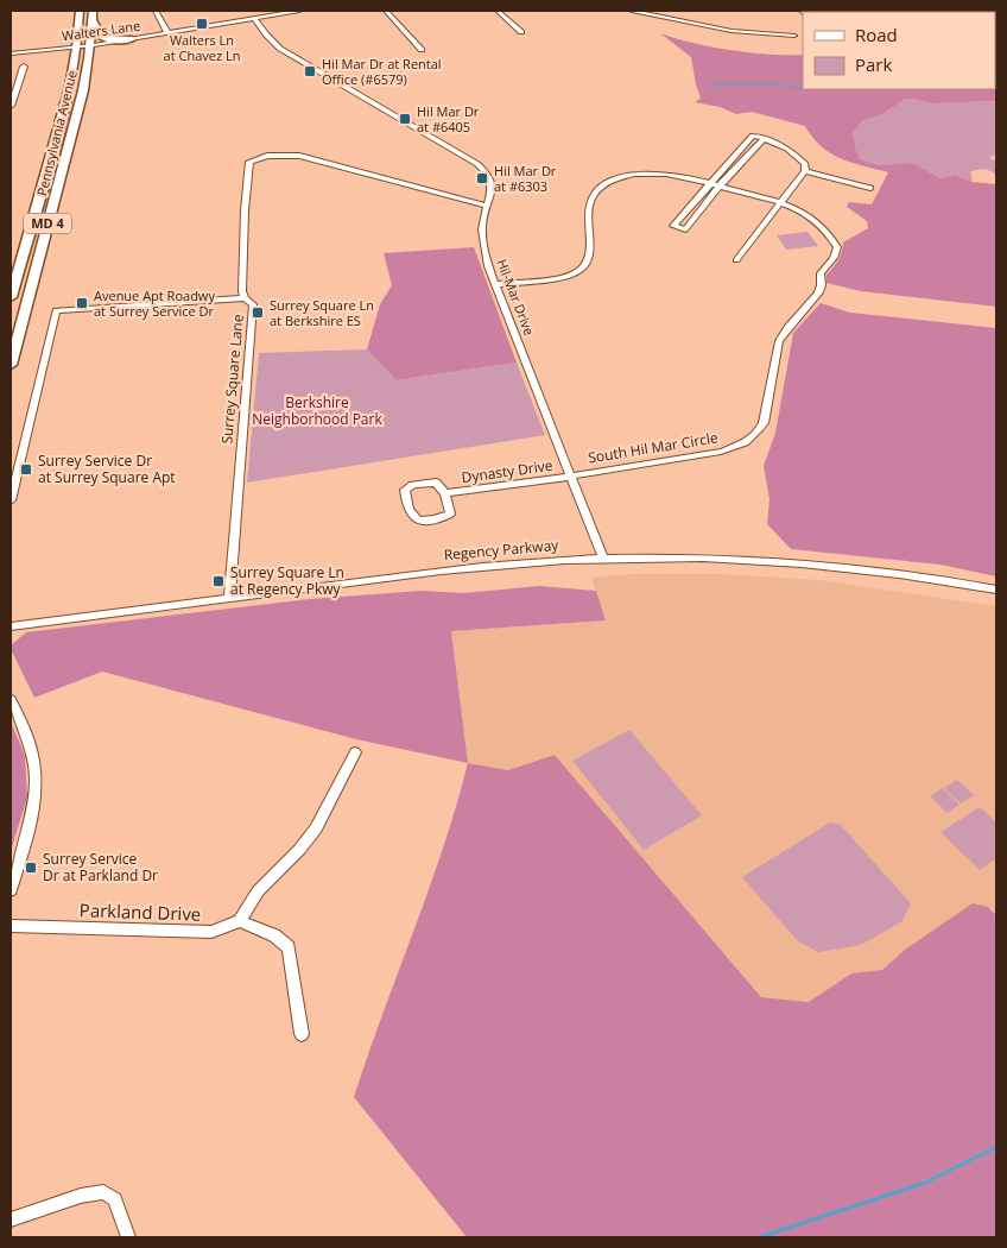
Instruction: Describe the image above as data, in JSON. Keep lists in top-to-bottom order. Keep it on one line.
{"streets":{"highway":["Pennsylvania Avenue","MD 4"],"street":["Walters Lane","Hil-Mar Drive","Surrey Square Lane","South Hil Mar Circle","Dynasty Drive","Regency Parkway","Parkland Drive"]},"crossings":[["Walters Lane","Pennsylvania Avenue"],["Walters Lane","Hil-Mar Drive"],["Hil-Mar Drive","Surrey Square Lane"],["Hil-Mar Drive","South Hil Mar Circle"],["Hil-Mar Drive","Dynasty Drive"],["Hil-Mar Drive","Regency Parkway"],["Surrey Square Lane","Regency Parkway"],["South Hil Mar Circle","Dynasty Drive"]],"parks":["Berkshire Neighborhood Park"],"places":{"transit":["Walters Ln at Chavez Ln","Hil Mar Dr at Rental Office (#6579)","Hil Mar Dr at #6405","Hil Mar Dr at #6303","Avenue Apt Roadwy at Surrey Service Dr","Surrey Square Ln at Berkshire ES","Surrey Service Dr at Surrey Square Apt","Surrey Square Ln at Regency Pkwy","Surrey Service Dr at Parkland Dr"]},"legend":["Road","Park"]}
